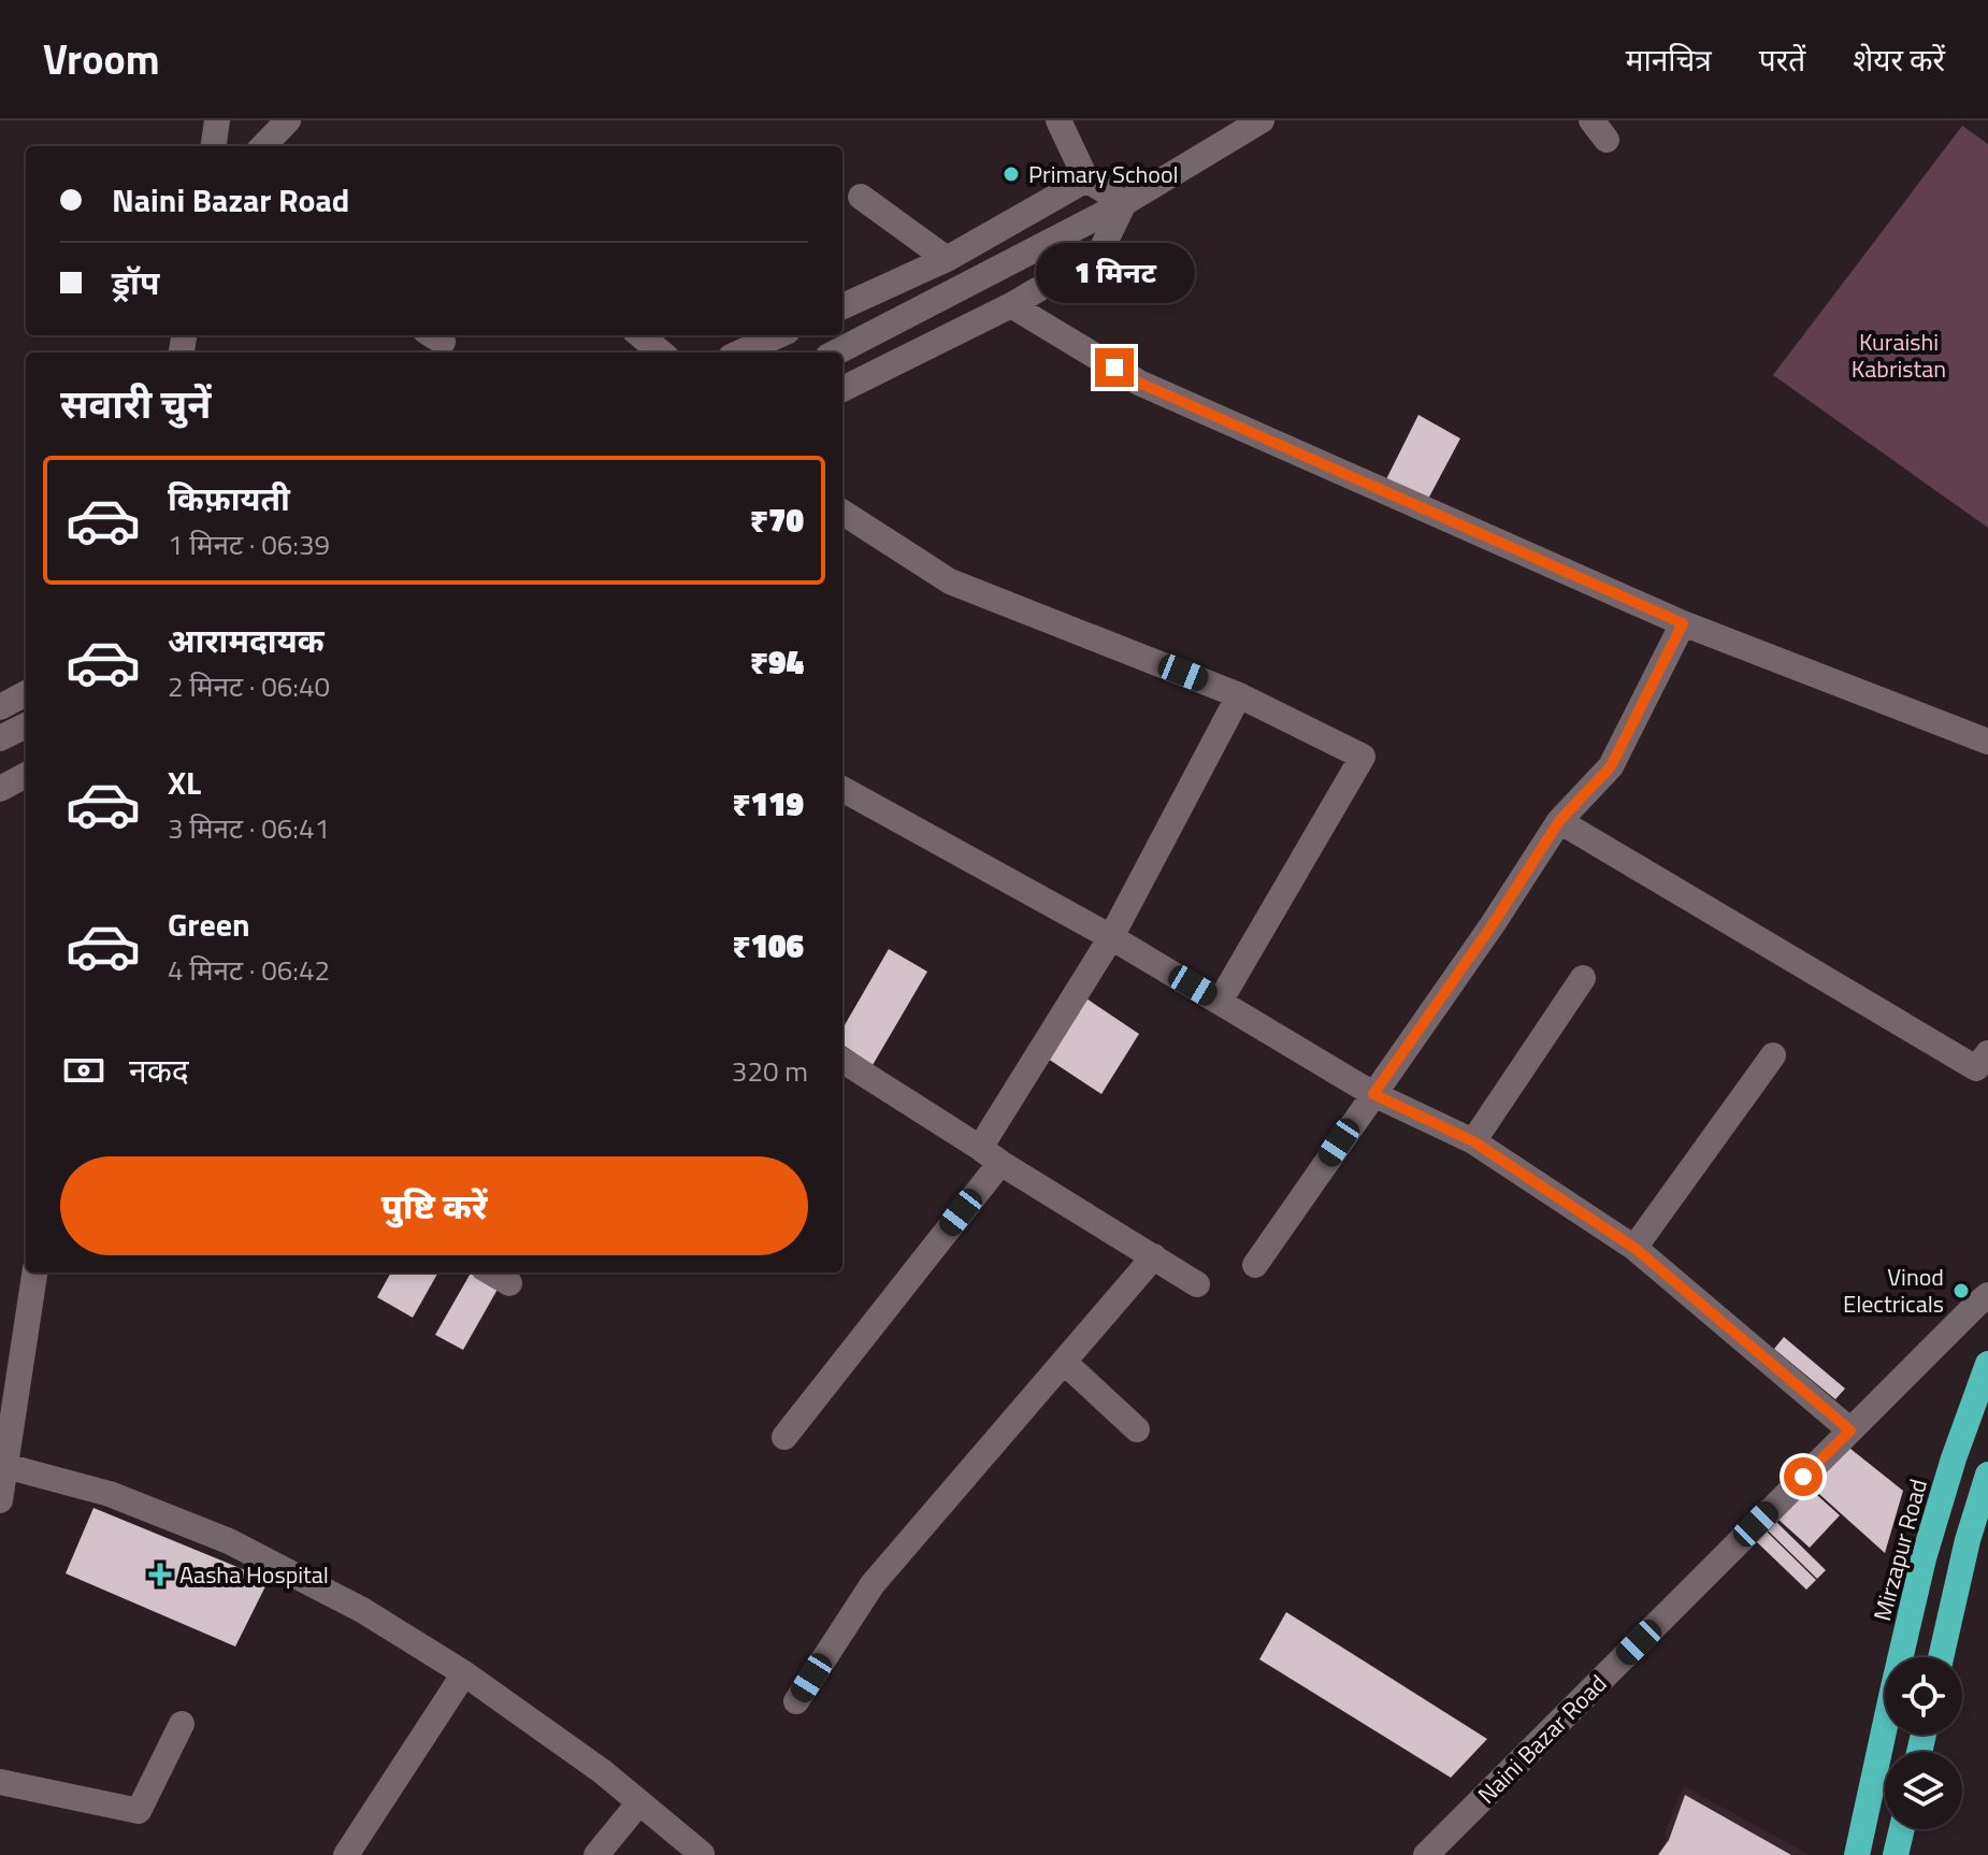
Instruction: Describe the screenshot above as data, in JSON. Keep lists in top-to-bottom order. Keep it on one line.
{"streets":{"highway":["Mirzapur Road"],"street":["Naini Bazar Road"]},"parks":["Kuraishi Kabristan"],"places":{"other":["Primary School","Vinod Electricals"],"health":["Aasha Hospital"]},"page":{"header":"Vroom","nav":["मानचित्र","परतें","शेयर करें"],"banner":["Naini Bazar Road","ड्रॉप"],"bubble":"1 मिनट","heading":"सवारी चुनें","list":[{"name":"किफ़ायती","note":"1 मिनट · 06:39","value":"₹70"},{"name":"आरामदायक","note":"2 मिनट · 06:40","value":"₹94"},{"name":"XL","note":"3 मिनट · 06:41","value":"₹119"},{"name":"Green","note":"4 मिनट · 06:42","value":"₹106"}],"pay":["नकद","320 m"],"buttons":"पुष्टि करें"}}
